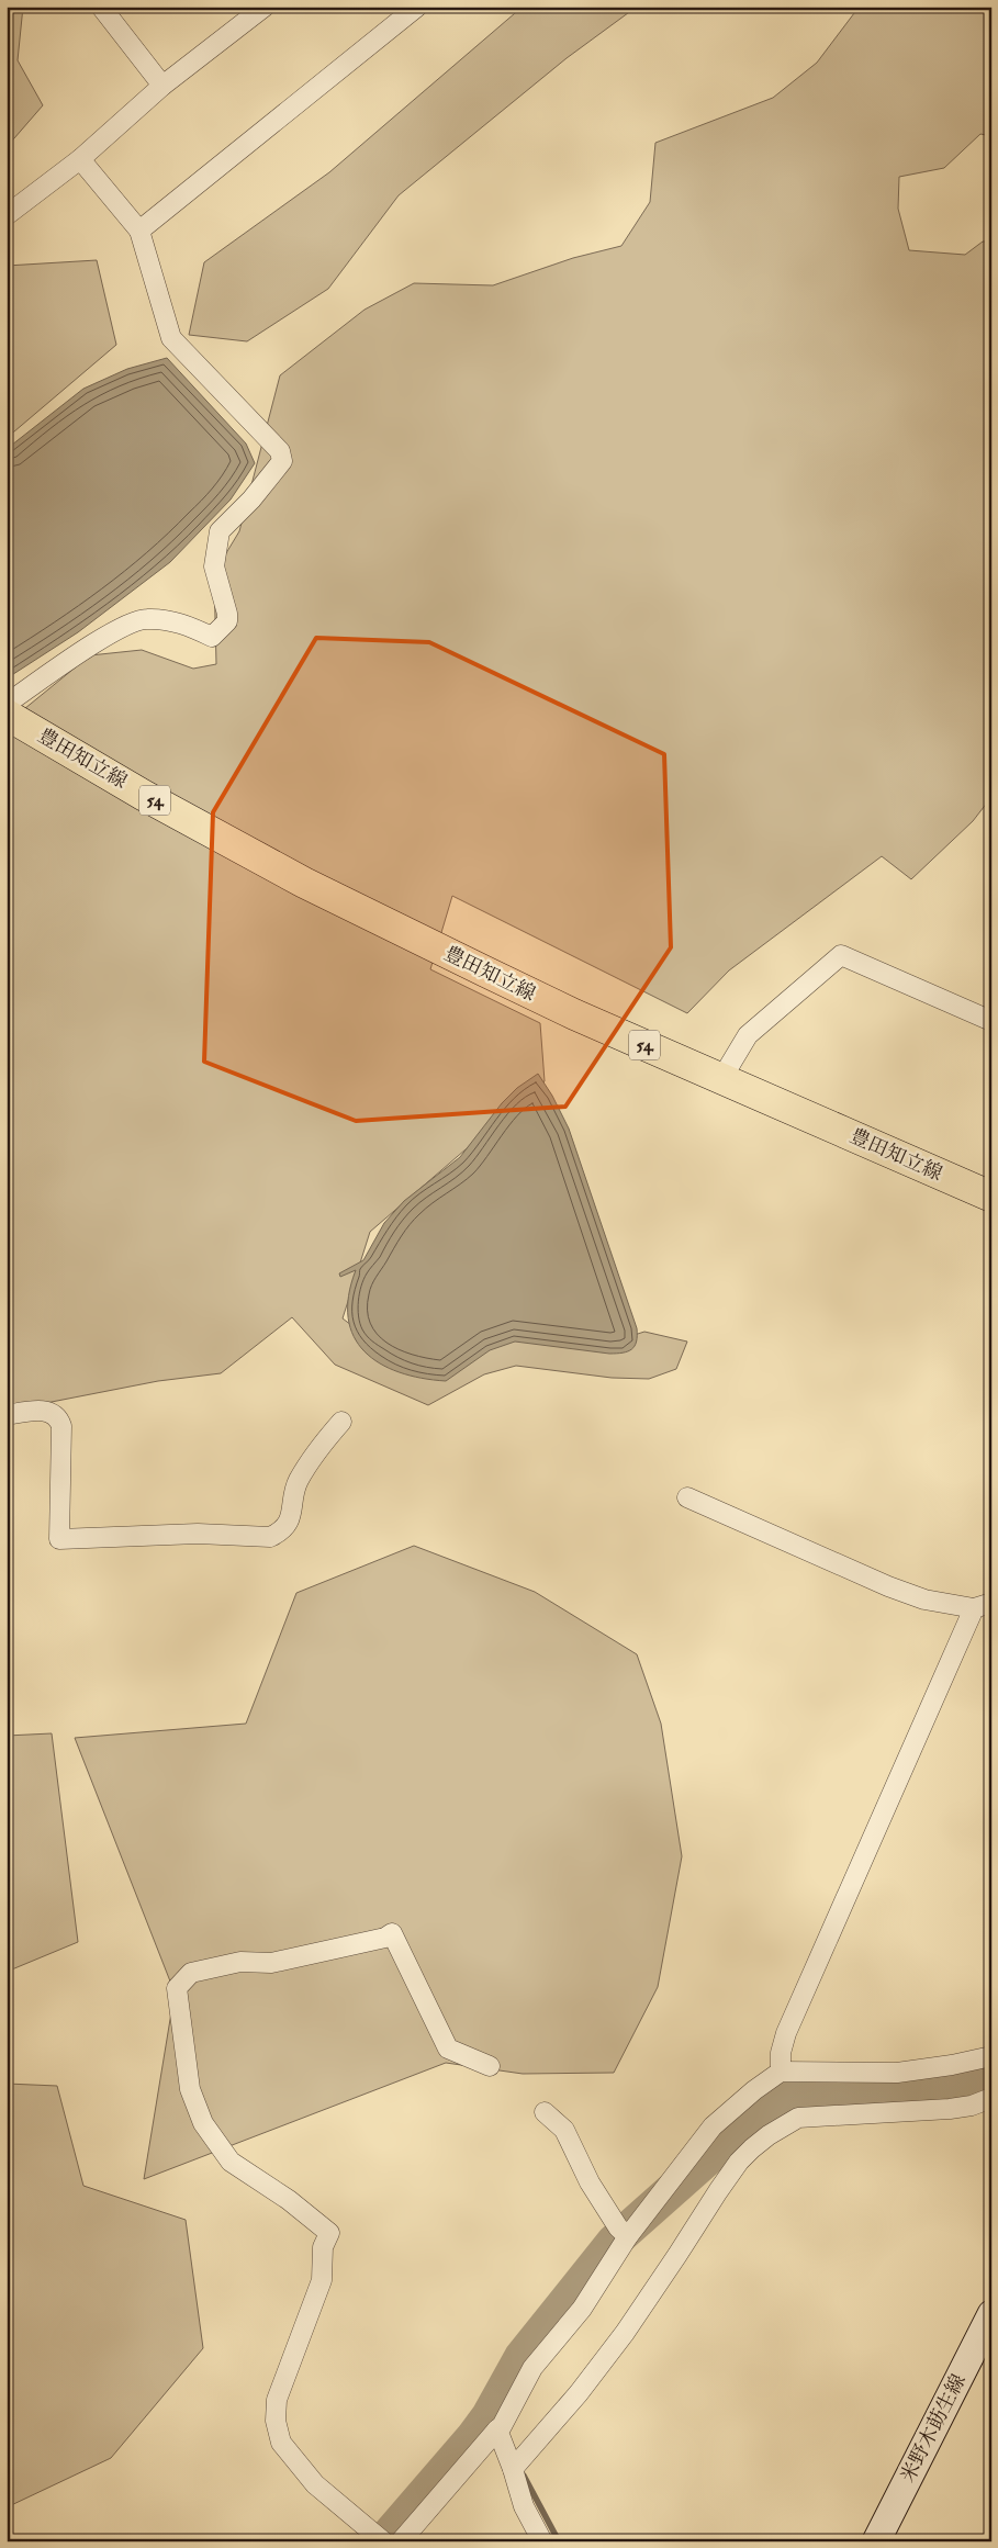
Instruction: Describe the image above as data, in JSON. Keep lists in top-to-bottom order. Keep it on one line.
{"streets":{"main road":["豊田知立線","54","米野木莇生線"]}}
